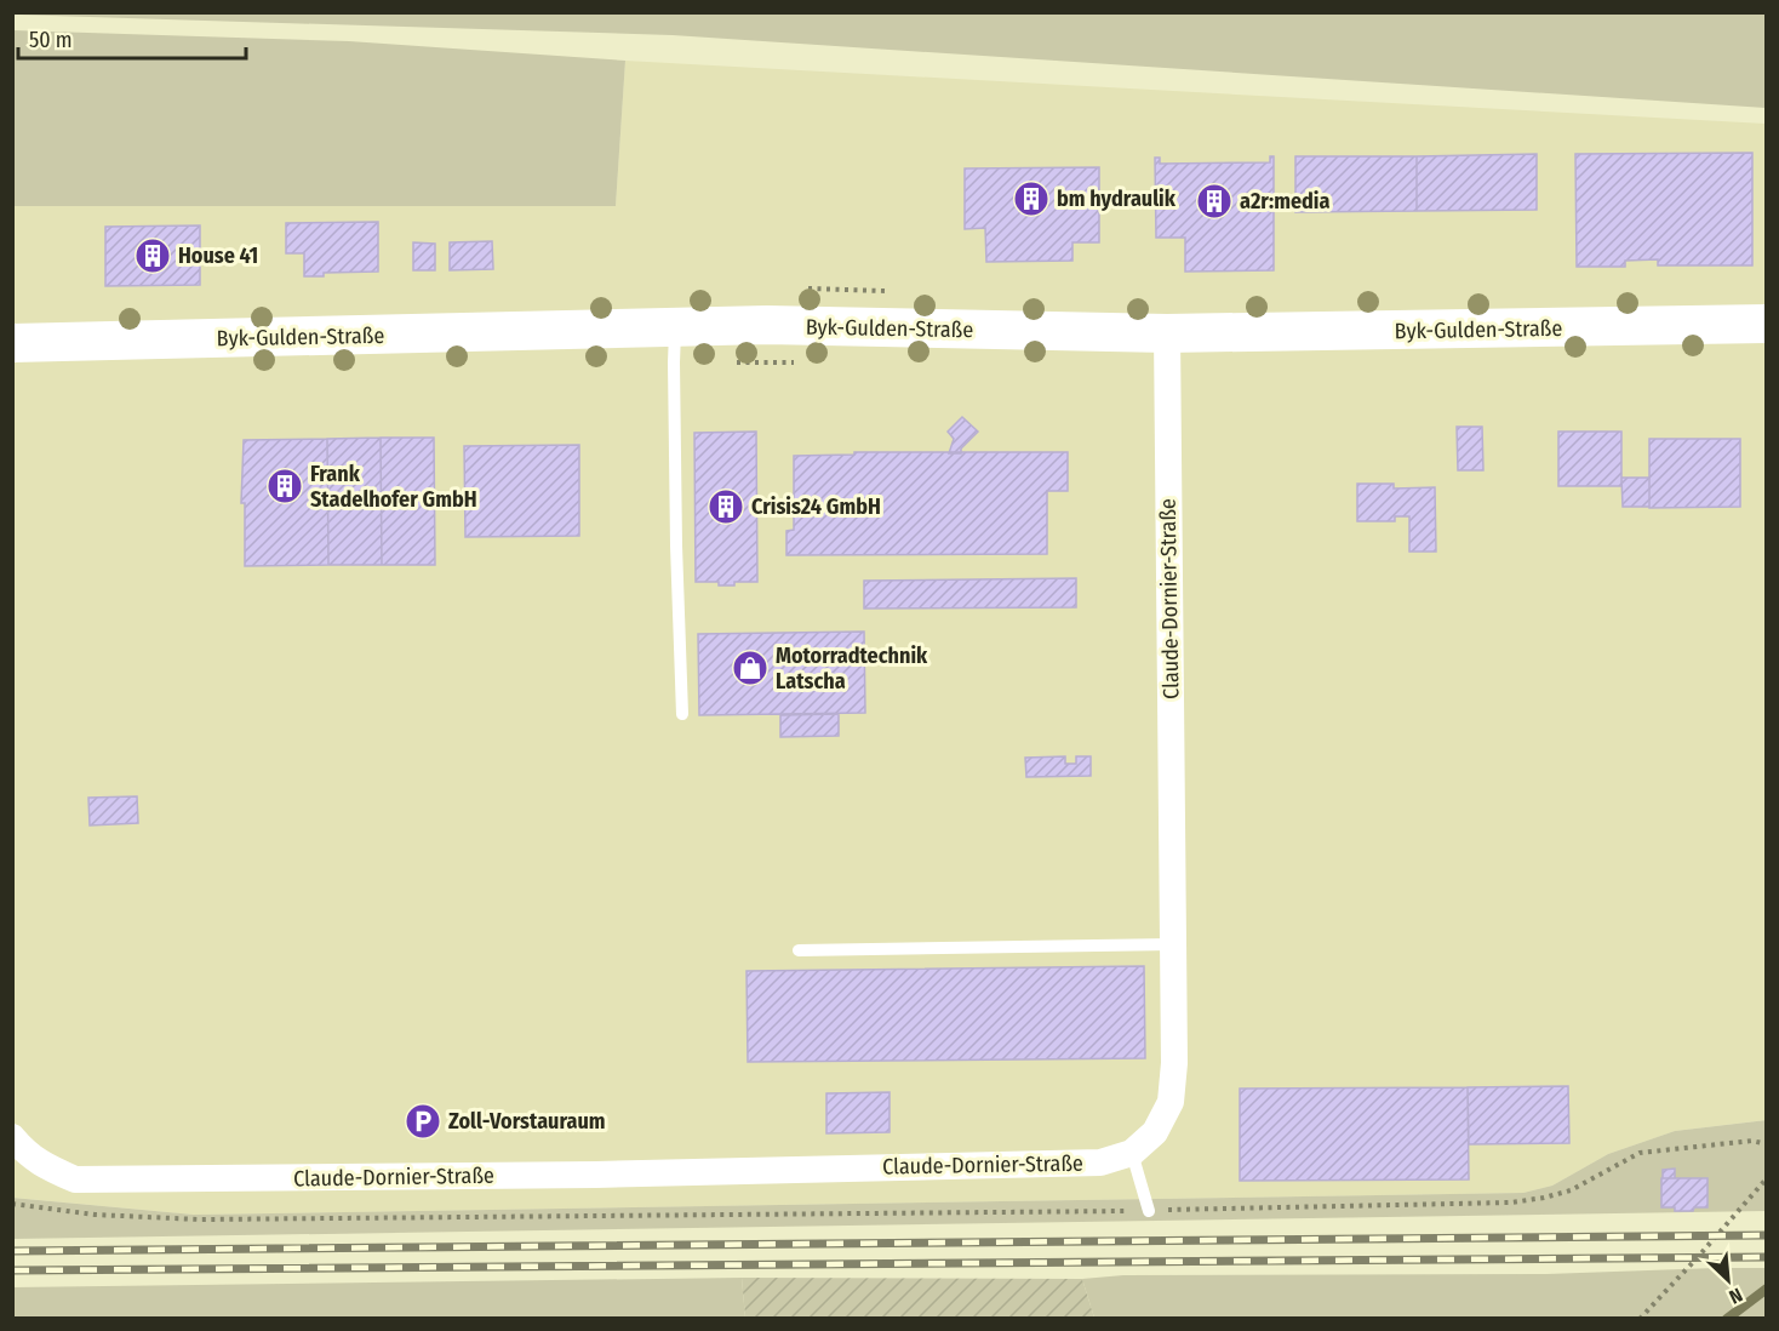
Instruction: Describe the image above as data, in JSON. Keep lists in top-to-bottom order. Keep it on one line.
{"streets":{"street":["Byk-Gulden-Straße","Claude-Dornier-Straße"]},"crossings":[["Byk-Gulden-Straße","Claude-Dornier-Straße"]],"places":{"building":["bm hydraulik","a2r:media","House 41","Frank Stadelhofer GmbH","Crisis24 GmbH"],"shop":["Motorradtechnik Latscha"],"parking":["Zoll-Vorstauraum"]},"scale_bar":"50 m","north":"bottom right"}
